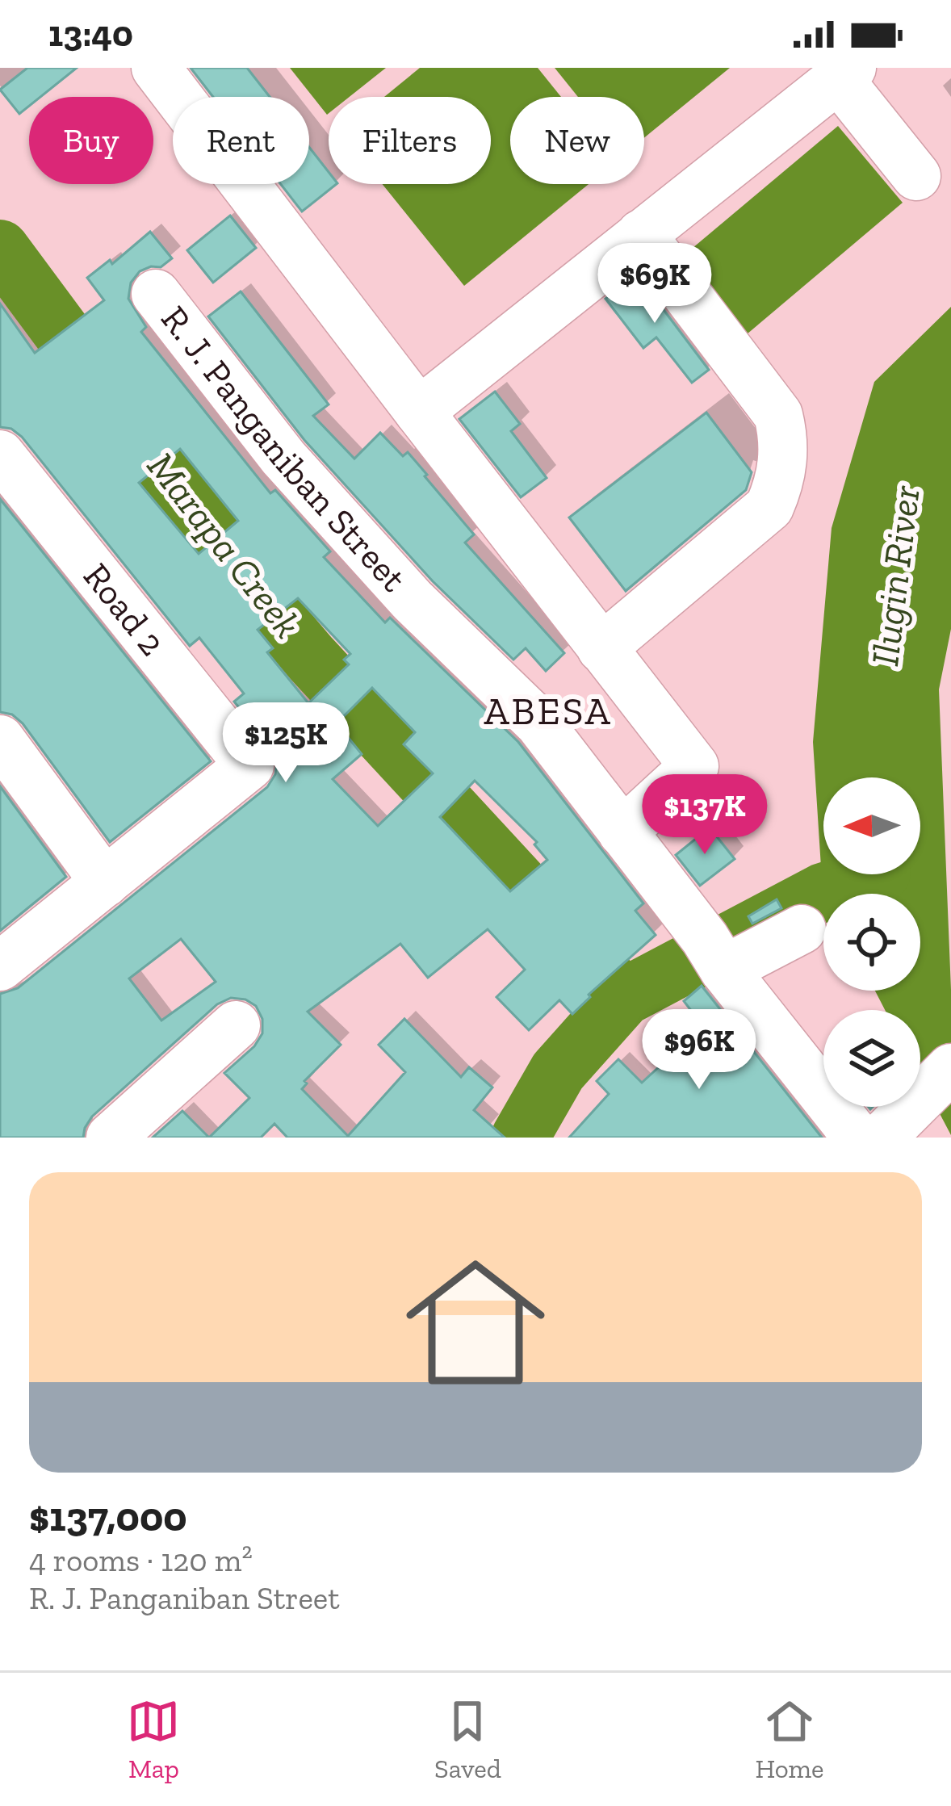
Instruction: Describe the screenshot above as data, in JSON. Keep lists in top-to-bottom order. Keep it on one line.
{"streets":{"street":["R. J. Panganiban Street","Road 2"]},"districts":["ABESA"],"water":["Marapa Creek","Ilugin River"],"north":"left","page":{"status":"13:40","chip":["Buy","Rent","Filters","New"],"price":["$69K","$125K","$137K","$96K"],"list":[{"name":"$137,000","note":"4 rooms · 120 m² · R. J. Panganiban Street"}],"tabs":["Map","Saved","Home"]}}
